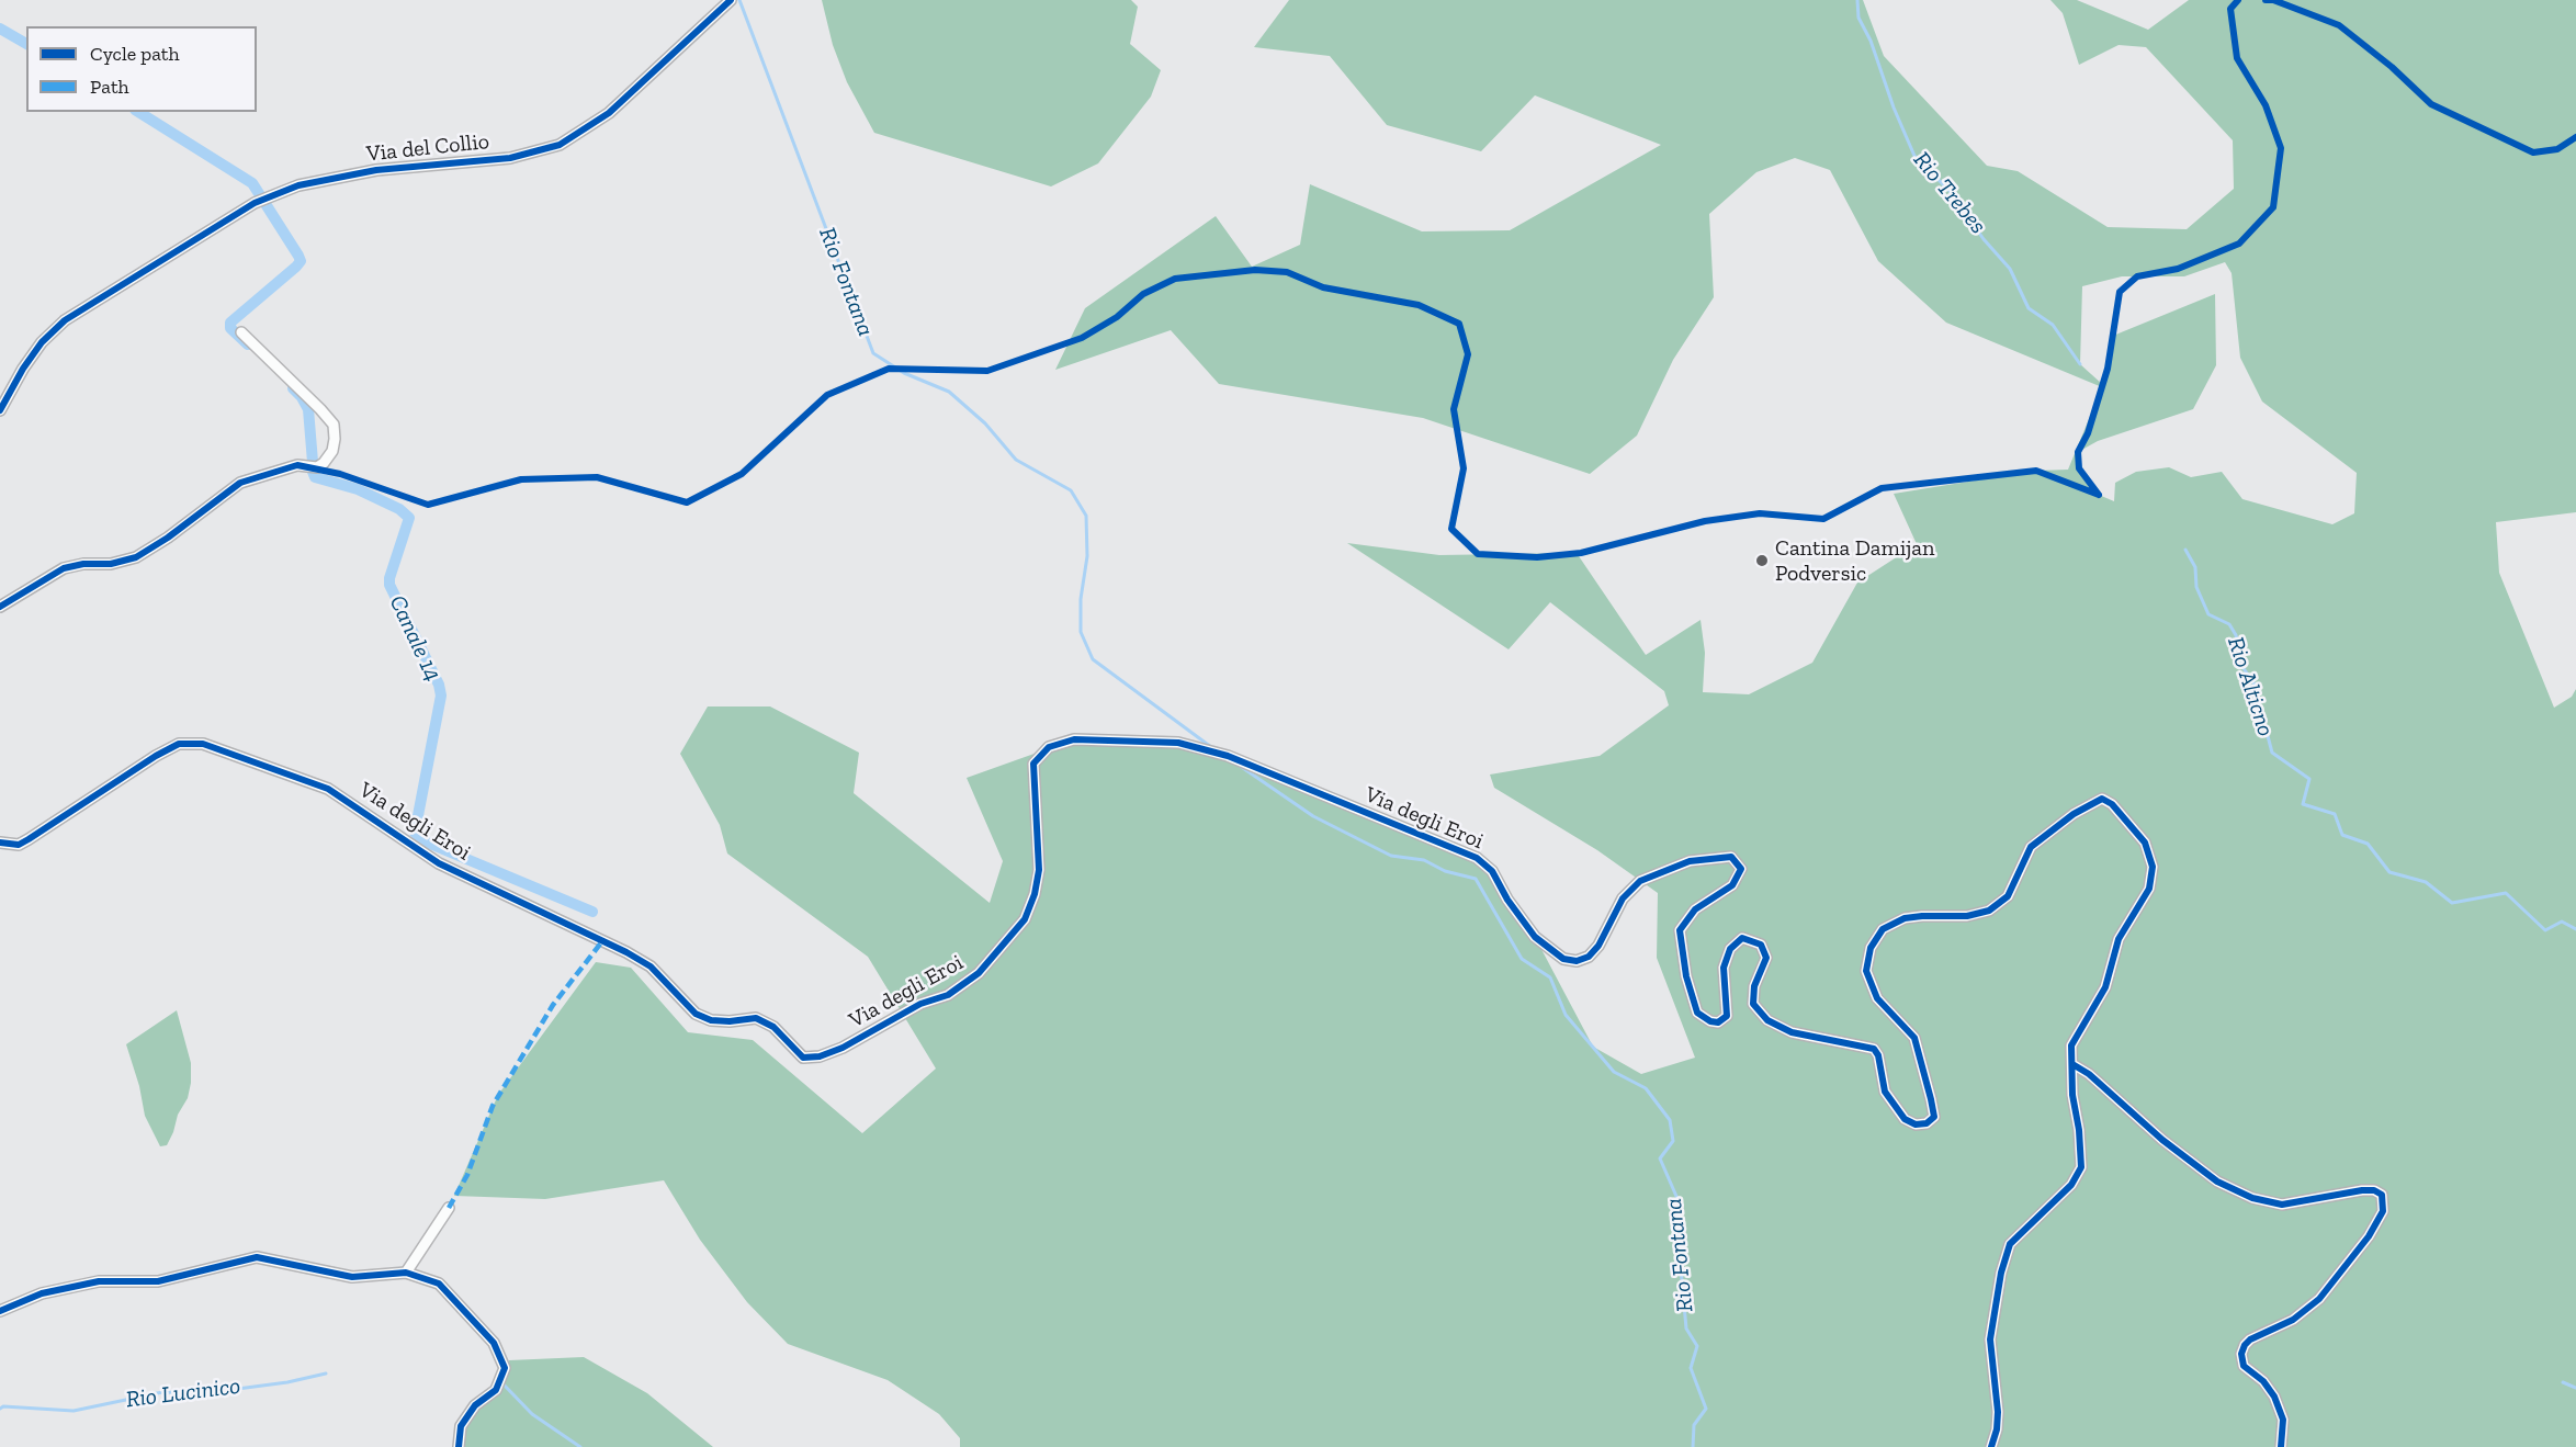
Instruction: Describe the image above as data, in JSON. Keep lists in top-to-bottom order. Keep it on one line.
{"streets":{"street":["Via del Collio","Via degli Eroi"]},"water":["Rio Trebes","Rio Fontana","Canale 14","Rio Alticno","Rio Lucinico"],"places":["Cantina Damijan Podversic"],"legend":["Cycle path","Path"]}
